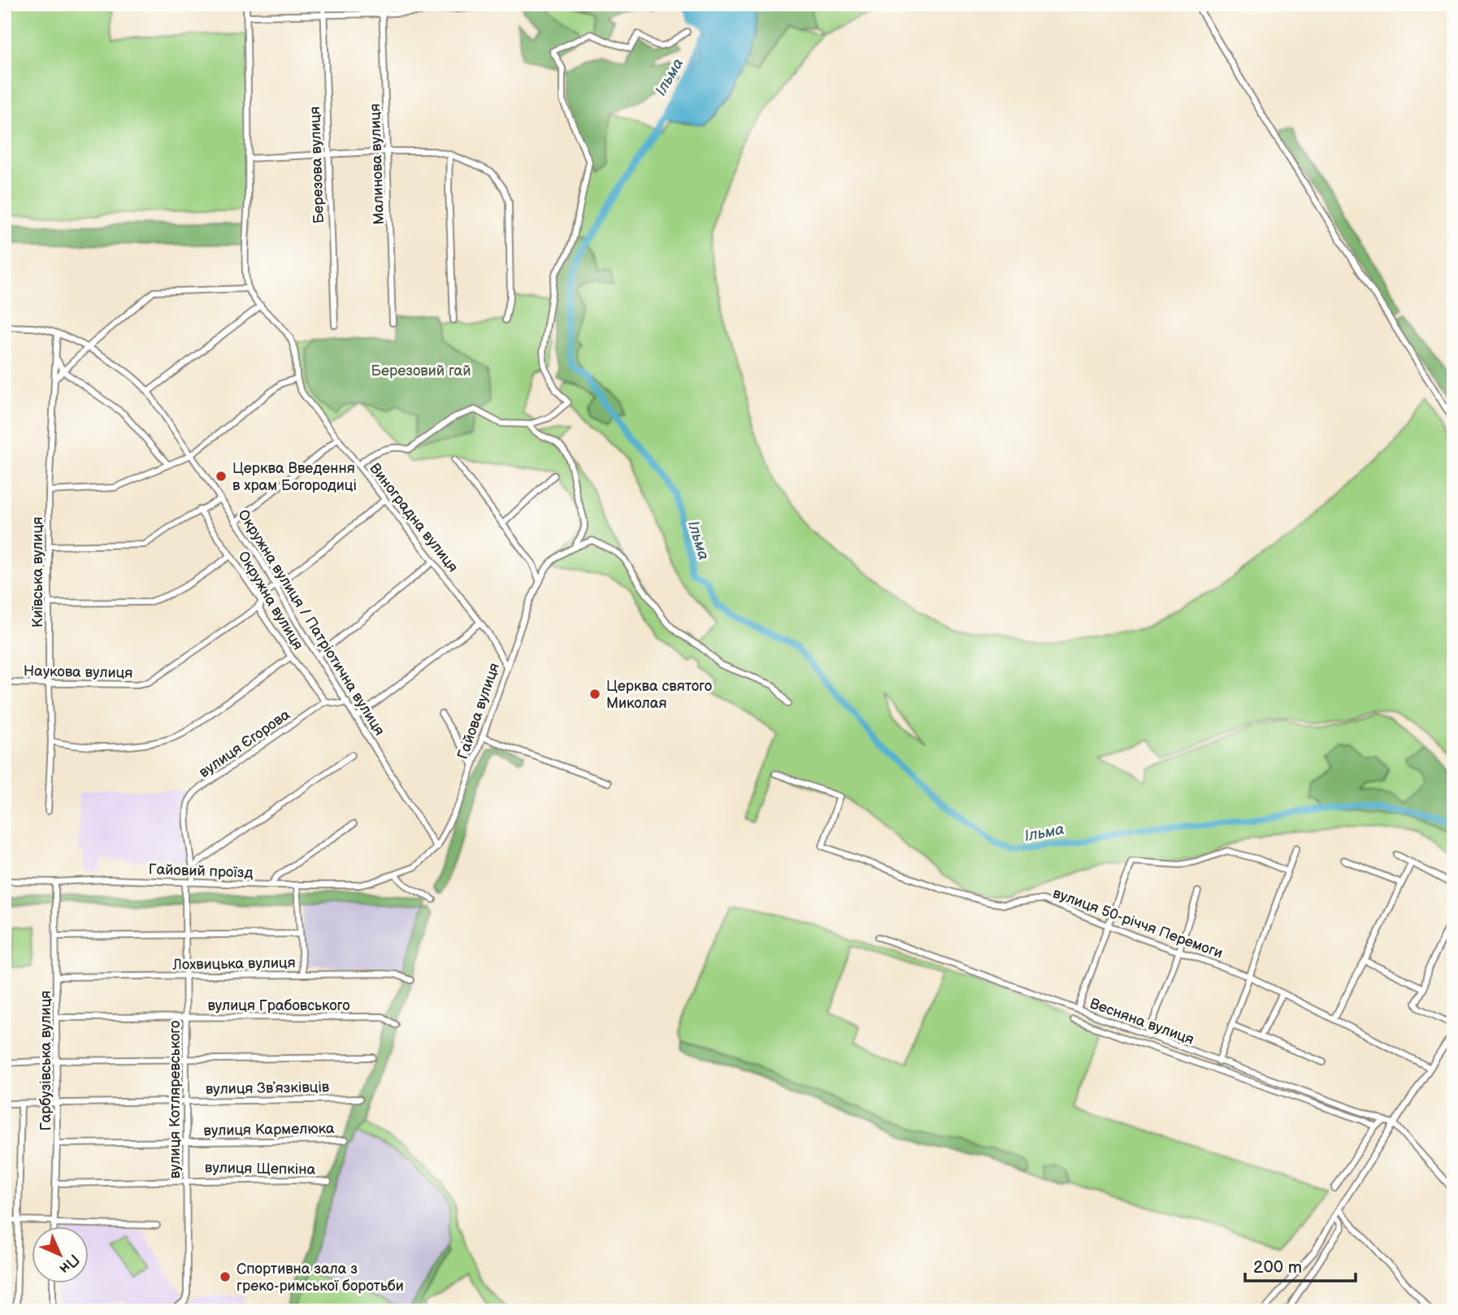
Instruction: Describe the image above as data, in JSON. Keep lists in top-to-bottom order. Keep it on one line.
{"streets":{"street":["Малинова вулиця","Березова вулиця","Виноградна вулиця","Київська вулиця","Окружна вулиця","Окружна вулиця / Патріотична вулиця","Наукова вулиця","Гайова вулиця","вулиця Єгорова","Гайовий проїзд","вулиця 50-річчя Перемоги","Лохвицька вулиця","вулиця Грабовського","Весняна вулиця","Гарбузівська вулиця","вулиця Звʼязківців","вулиця Котляревського","вулиця Кармелюка","вулиця Щепкіна"]},"crossings":[["Виноградна вулиця","Наукова вулиця"],["Виноградна вулиця","Гайова вулиця"],["Київська вулиця","Окружна вулиця / Патріотична вулиця"],["Київська вулиця","Наукова вулиця"],["Окружна вулиця","Наукова вулиця"],["Окружна вулиця","вулиця Єгорова"],["Окружна вулиця / Патріотична вулиця","Наукова вулиця"],["Окружна вулиця / Патріотична вулиця","Гайова вулиця"],["Гайова вулиця","Гайовий проїзд"],["вулиця Єгорова","Гайовий проїзд"],["Гайовий проїзд","Гарбузівська вулиця"],["Гайовий проїзд","вулиця Котляревського"],["вулиця 50-річчя Перемоги","Весняна вулиця"],["Лохвицька вулиця","Гарбузівська вулиця"],["Лохвицька вулиця","вулиця Котляревського"],["вулиця Грабовського","Гарбузівська вулиця"],["вулиця Грабовського","вулиця Котляревського"],["Гарбузівська вулиця","вулиця Звʼязківців"],["Гарбузівська вулиця","вулиця Кармелюка"],["Гарбузівська вулиця","вулиця Щепкіна"],["вулиця Звʼязківців","вулиця Котляревського"],["вулиця Котляревського","вулиця Кармелюка"],["вулиця Котляревського","вулиця Щепкіна"]],"water":["Ільма"],"parks":["Березовий гай"],"places":["Церква Введення в храм Богородиці","Церква святого Миколая","Спортивна зала з греко-римської боротьби"],"scale_bar":"200 m","north":"bottom right"}
